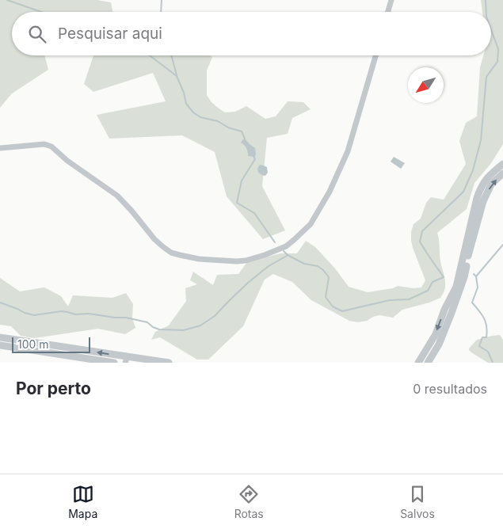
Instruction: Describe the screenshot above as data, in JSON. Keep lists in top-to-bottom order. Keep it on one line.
{"scale_bar":"100 m","north":"bottom left","page":{"search":"Pesquisar aqui","scale":"100 m","heading":["Por perto","0 resultados"],"nav":["Mapa","Rotas","Salvos"]}}
